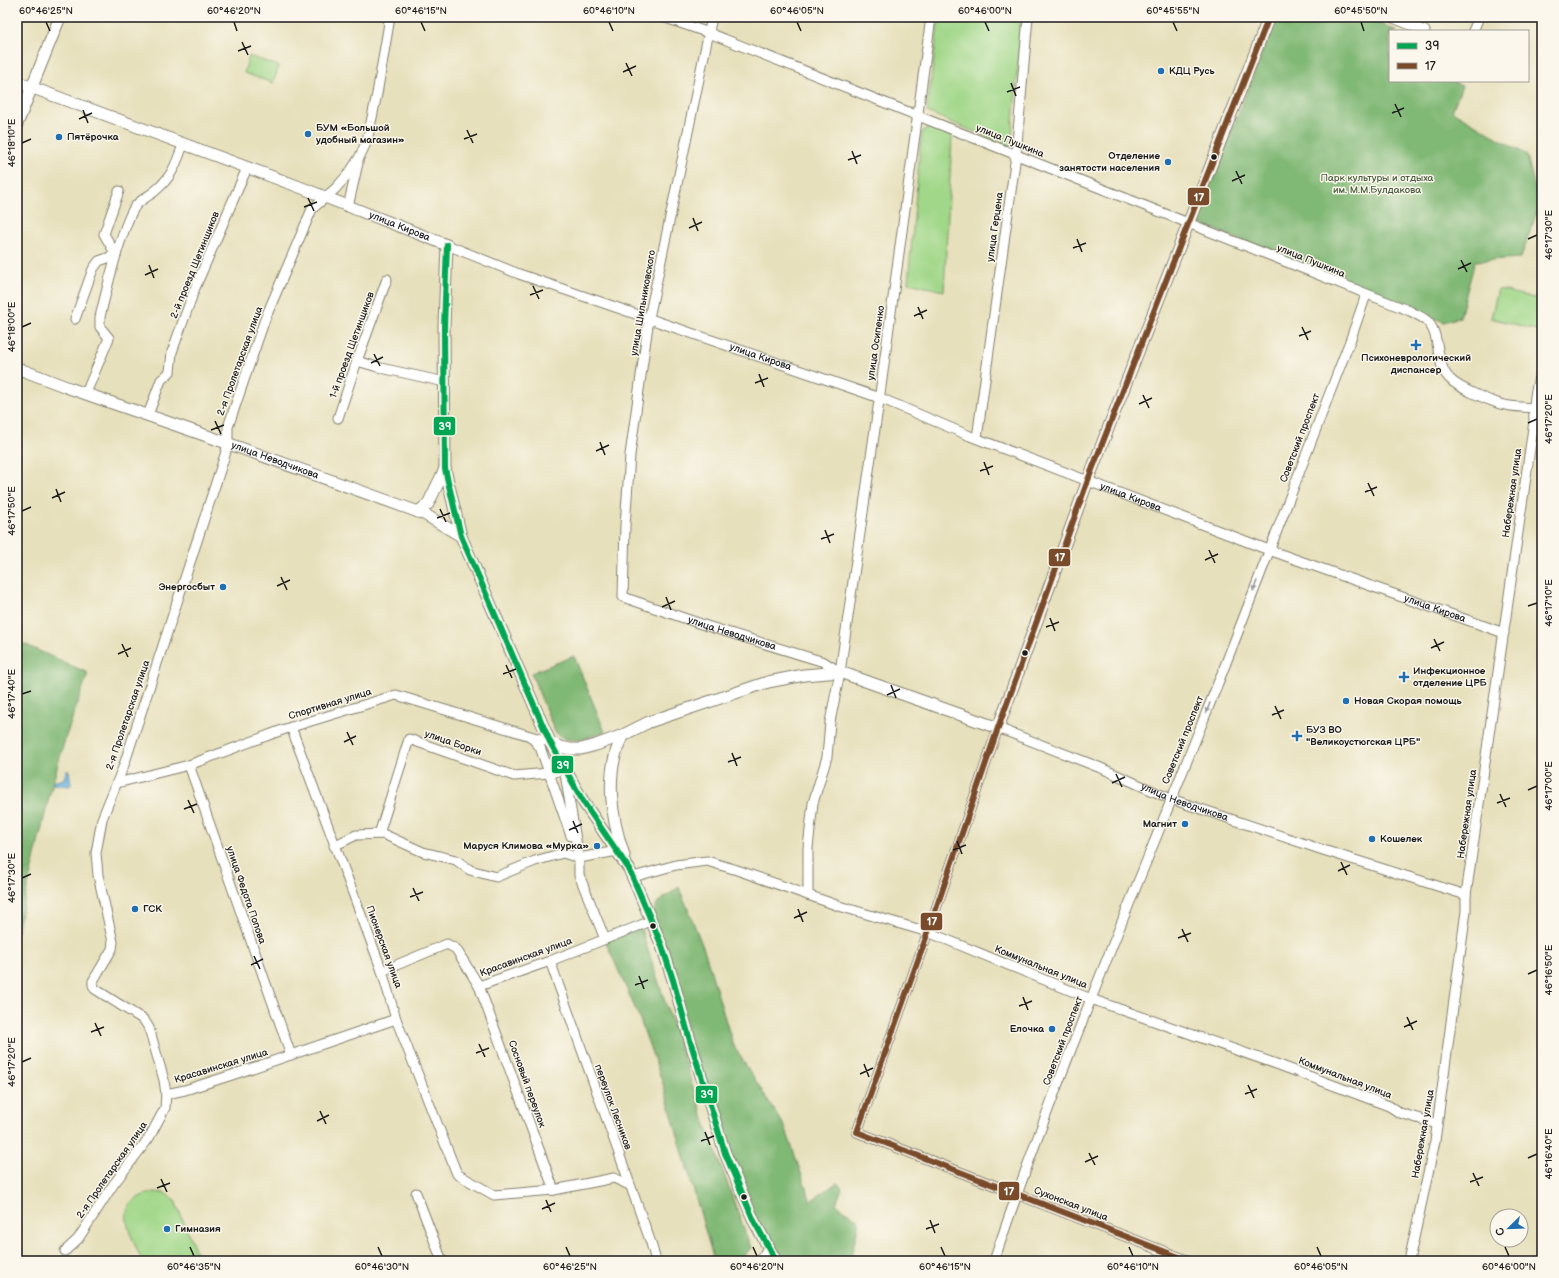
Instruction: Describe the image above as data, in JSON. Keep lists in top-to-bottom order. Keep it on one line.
{"streets":{"main road":["улица Кирова","улица Неводчикова"],"street":["улица Пушкина","улица Герцена","2-й проезд Щетинщиков","улица Шильниковского","улица Осипенко","1-й проезд Щетинщиков","2-я Пролетарская улица","Советский проспект","Набережная улица","Спортивная улица","улица Борки","улица Федота Попова","Пионерская улица","Красавинская улица","Коммунальная улица","Сосновый переулок","переулок Лесников","Сухонская улица"]},"crossings":[["улица Пушкина","улица Герцена"],["улица Пушкина","улица Шильниковского"],["улица Пушкина","улица Осипенко"],["улица Пушкина","Советский проспект"],["улица Пушкина","Набережная улица"],["улица Кирова","улица Герцена"],["улица Кирова","2-й проезд Щетинщиков"],["улица Кирова","улица Шильниковского"],["улица Кирова","улица Осипенко"],["улица Кирова","2-я Пролетарская улица"],["улица Кирова","Советский проспект"],["улица Кирова","Набережная улица"],["2-й проезд Щетинщиков","улица Неводчикова"],["улица Шильниковского","улица Неводчикова"],["улица Осипенко","улица Неводчикова"],["улица Осипенко","Коммунальная улица"],["2-я Пролетарская улица","улица Неводчикова"],["2-я Пролетарская улица","Спортивная улица"],["2-я Пролетарская улица","Красавинская улица"],["Советский проспект","улица Неводчикова"],["Советский проспект","Коммунальная улица"],["Советский проспект","Сухонская улица"],["улица Неводчикова","Набережная улица"],["улица Неводчикова","Спортивная улица"],["Набережная улица","Коммунальная улица"],["Спортивная улица","улица Федота Попова"],["Спортивная улица","Пионерская улица"],["улица Федота Попова","Красавинская улица"],["Пионерская улица","Красавинская улица"],["Пионерская улица","Сосновый переулок"],["Красавинская улица","Сосновый переулок"],["Красавинская улица","переулок Лесников"],["Коммунальная улица","Сухонская улица"]],"parks":["Парк культуры и отдыха им. М.М.Булдакова"],"places":{"other":["КДЦ Русь","БУМ «Большой удобный магазин»","Пятёрочка","Отделение занятости населения","Энергосбыт","Новая Скорая помощь","Магнит","Кошелек","Маруся Климова «Мурка»","ГСК","Елочка","Гимназия"],"health":["Психоневрологический диспансер","Инфекционное отделение ЦРБ","БУЗ ВО \"Великоустюгская ЦРБ\""]},"lines":["transit line 17","transit line 39"],"legend":["39","17"],"north":"bottom left","coordinates":["60°46'25\"N","60°46'20\"N","60°46'15\"N","60°46'10\"N","60°46'05\"N","60°46'00\"N","60°45'55\"N","60°45'50\"N","46°18'10\"E","46°17'30\"E","46°18'00\"E","46°17'20\"E","46°17'50\"E","46°17'10\"E","46°17'40\"E","46°17'00\"E","46°16'50\"E","46°16'40\"E","60°46'35\"N","60°46'30\"N"]}
